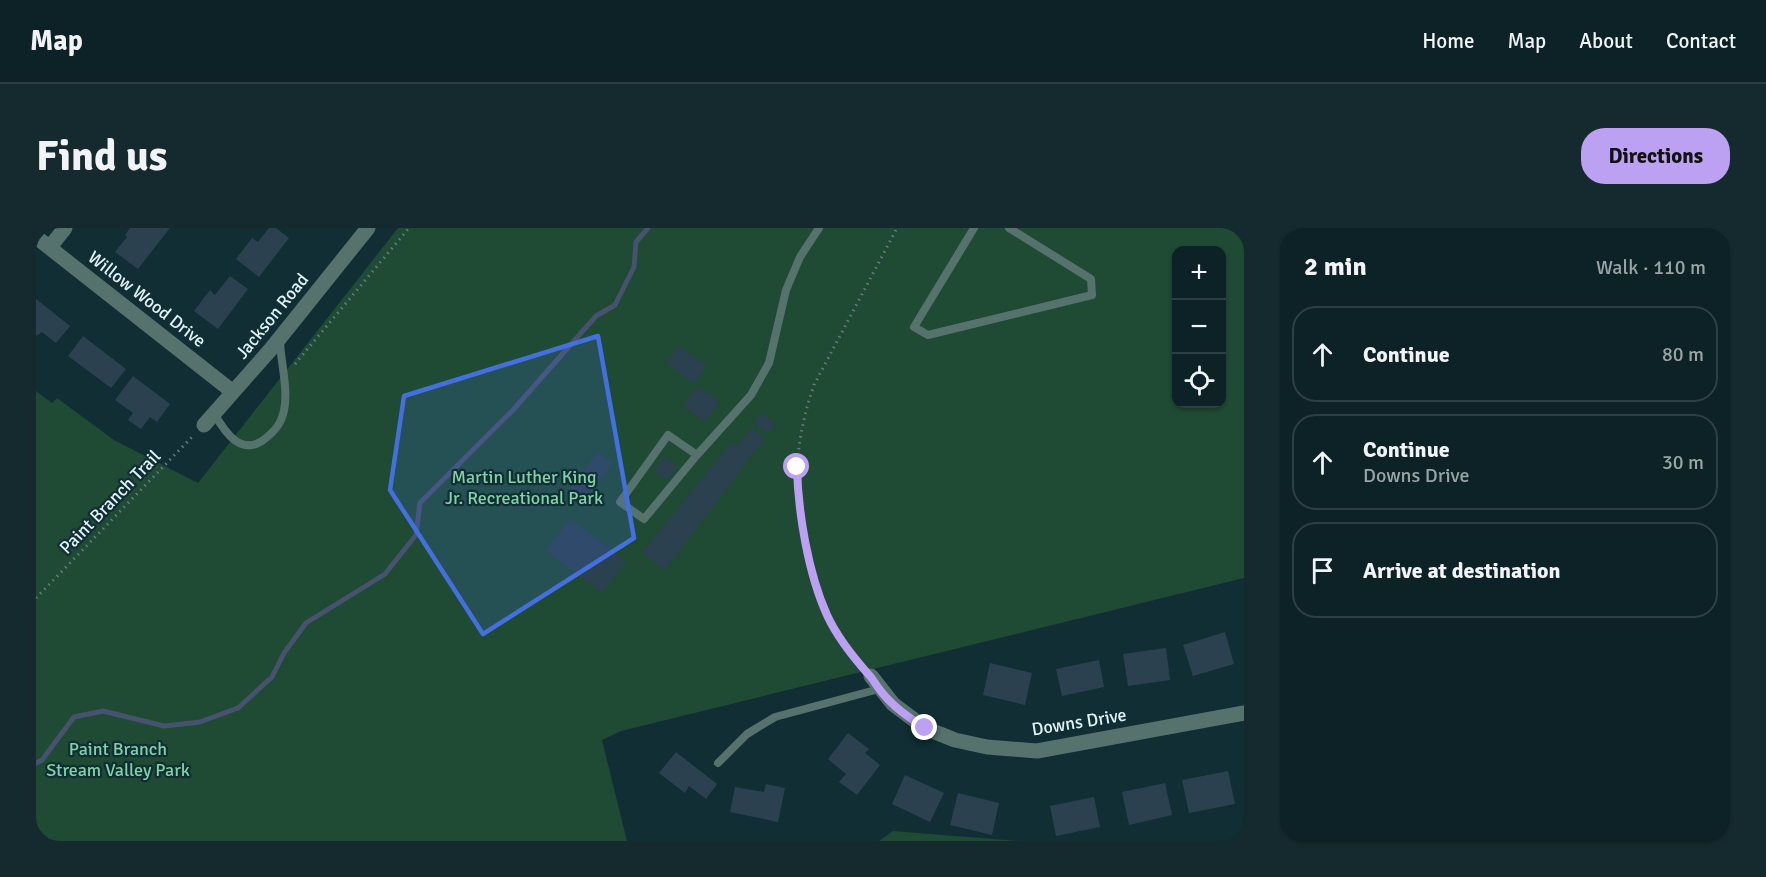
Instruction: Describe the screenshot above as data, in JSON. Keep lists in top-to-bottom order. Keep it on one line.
{"streets":{"street":["Willow Wood Drive","Jackson Road","Downs Drive"],"path":["Paint Branch Trail"]},"crossings":[["Willow Wood Drive","Jackson Road"],["Jackson Road","Paint Branch Trail"]],"parks":["Martin Luther King Jr. Recreational Park","Paint Branch Stream Valley Park"],"page":{"header":"Map","nav":["Home","Map","About","Contact"],"buttons":"Directions","title":"Find us","heading":["2 min","Walk · 110 m"],"map_buttons":["+","−"],"list":[["Continue","80 m"],["Continue","Downs Drive","30 m"],"Arrive at destination"]}}
